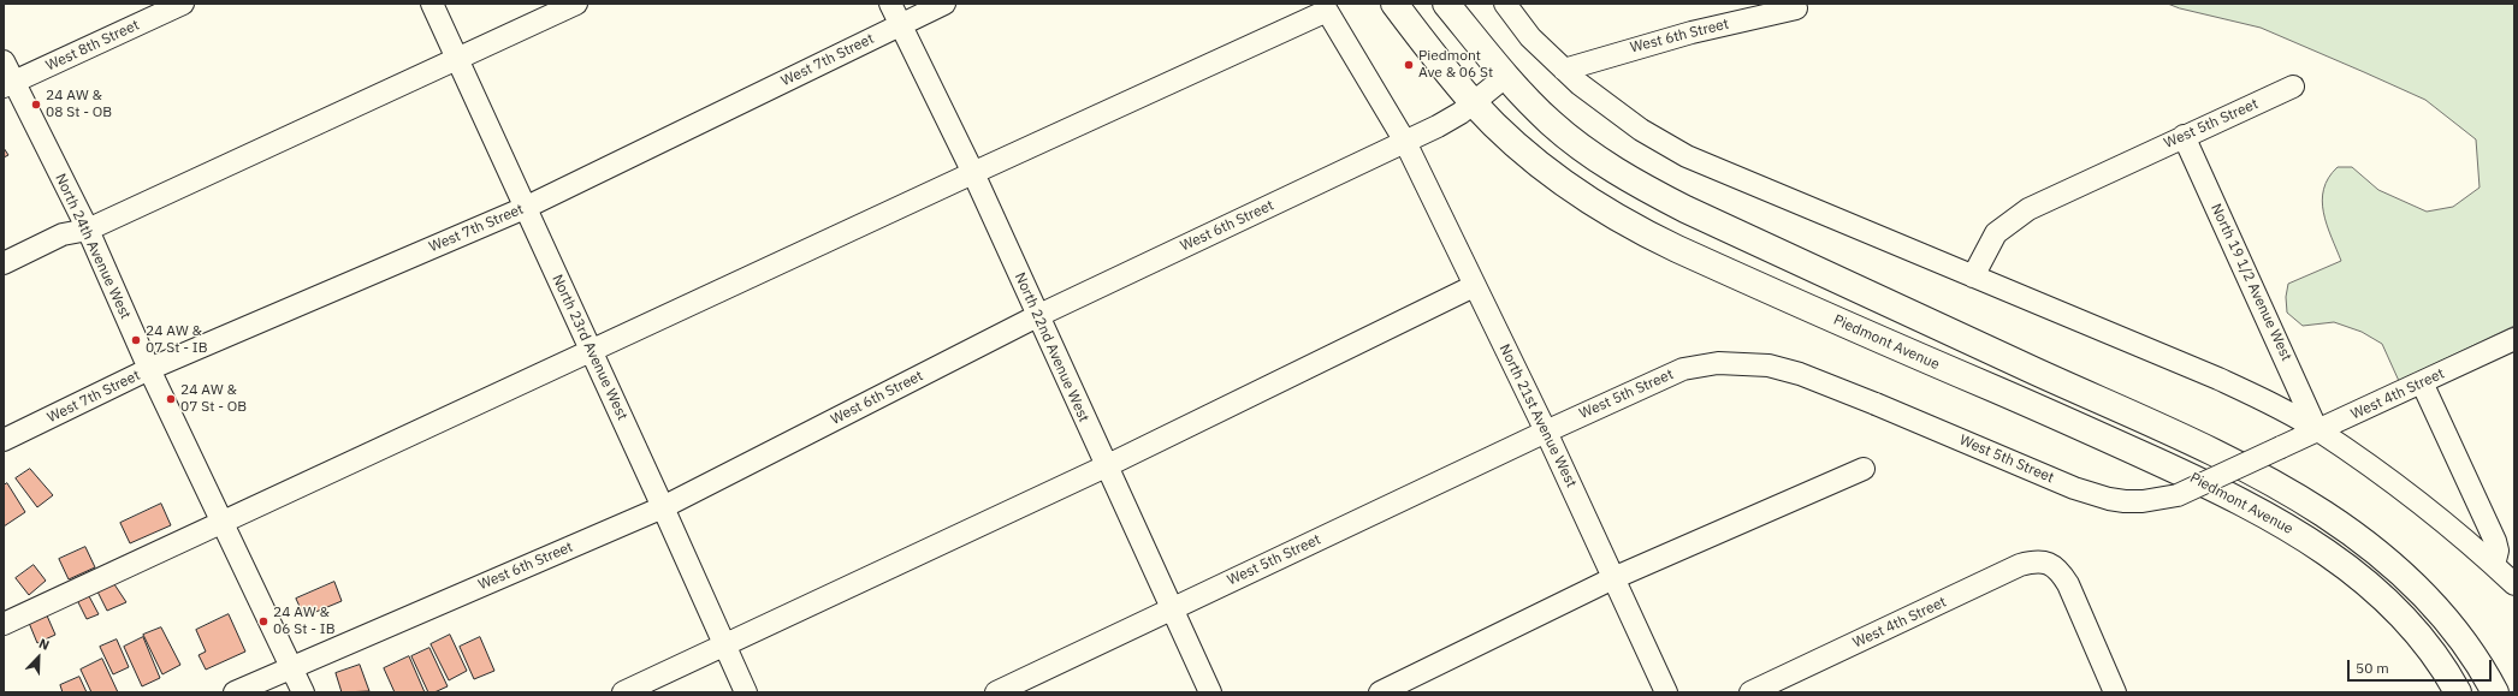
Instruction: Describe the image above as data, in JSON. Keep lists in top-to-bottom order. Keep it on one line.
{"streets":{"highway":["Piedmont Avenue"],"street":["West 6th Street","West 8th Street","West 7th Street","West 5th Street","North 24th Avenue West","North 19 1/2 Avenue West","North 23rd Avenue West","North 22nd Avenue West","West 4th Street","North 21st Avenue West"]},"crossings":[["West 6th Street","North 24th Avenue West"],["West 6th Street","Piedmont Avenue"],["West 6th Street","North 23rd Avenue West"],["West 6th Street","North 22nd Avenue West"],["West 6th Street","North 21st Avenue West"],["West 8th Street","North 24th Avenue West"],["West 7th Street","North 24th Avenue West"],["West 7th Street","North 23rd Avenue West"],["West 7th Street","North 22nd Avenue West"],["West 5th Street","North 19 1/2 Avenue West"],["West 5th Street","North 22nd Avenue West"],["West 5th Street","West 4th Street"],["West 5th Street","North 21st Avenue West"],["North 19 1/2 Avenue West","West 4th Street"],["North 22nd Avenue West","North 21st Avenue West"]],"places":["Piedmont Ave & 06 St","24 AW & 08 St - OB","24 AW & 07 St - IB","24 AW & 07 St - OB","24 AW & 06 St - IB"],"scale_bar":"50 m","north":"top right"}
